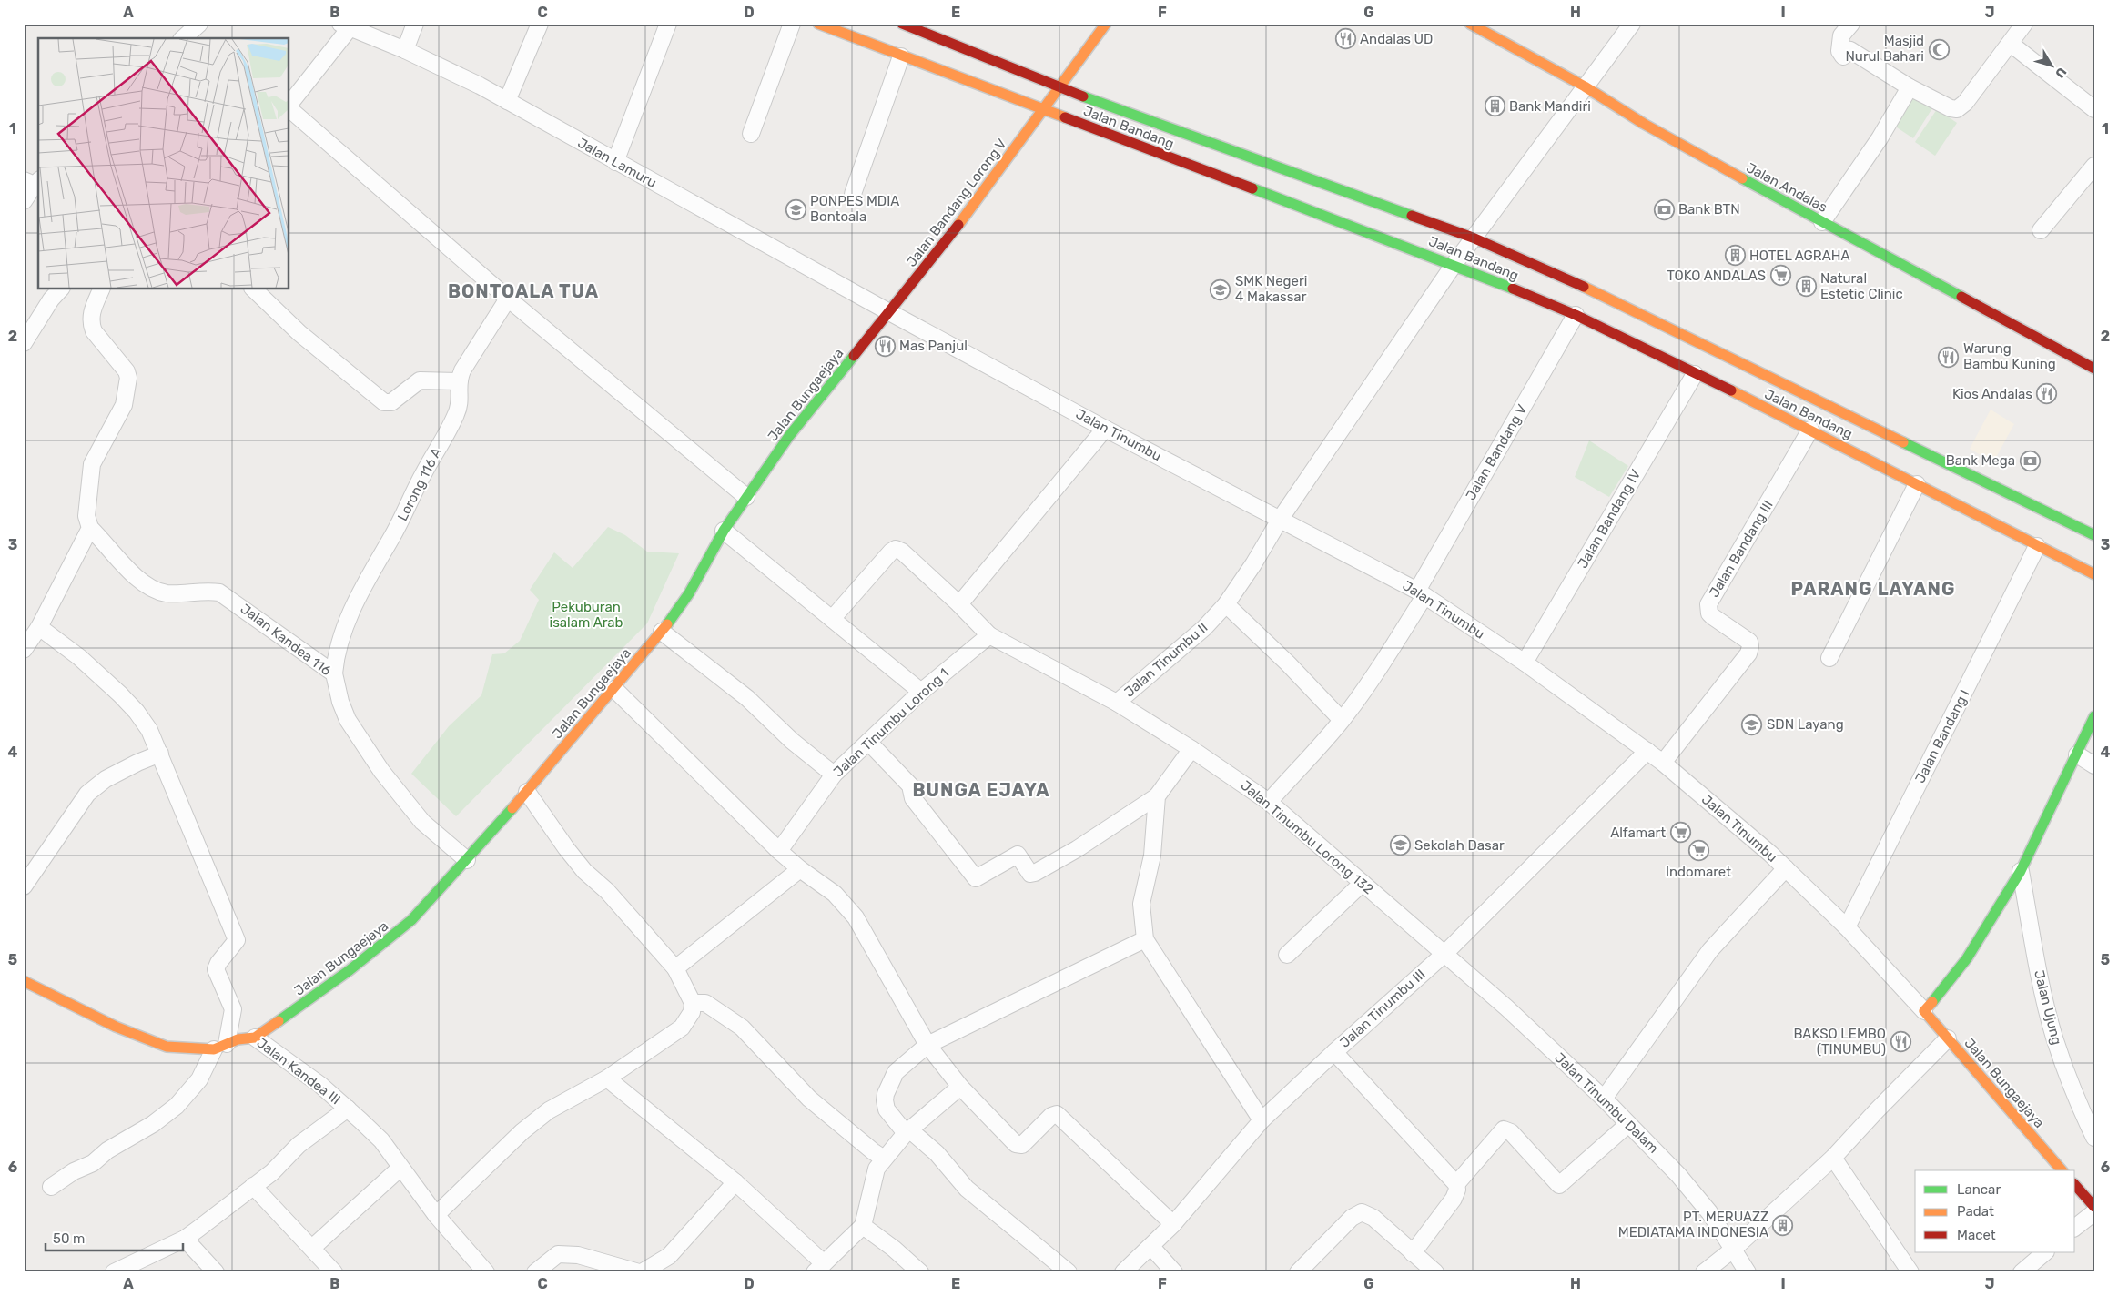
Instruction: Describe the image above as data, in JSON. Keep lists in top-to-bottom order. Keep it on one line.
{"streets":{"main road":["Jalan Bandang","Jalan Andalas","Jalan Bandang Lorong V","Jalan Bungaejaya","Jalan Kandea III"],"street":["Jalan Lamuru","Jalan Tinumbu","Jalan Bandang V","Lorong 116 A","Jalan Bandang IV","Jalan Bandang III","Jalan Kandea 116","Jalan Tinumbu II","Jalan Tinumbu Lorong 1","Jalan Bandang I","Jalan Tinumbu Lorong 132","Jalan Ujung","Jalan Tinumbu III","Jalan Tinumbu Dalam"]},"crossings":[["Jalan Bandang","Jalan Bandang Lorong V"],["Jalan Bandang","Jalan Bandang V"],["Jalan Bandang","Jalan Bandang IV"],["Jalan Bandang","Jalan Bandang III"],["Jalan Bandang","Jalan Tinumbu II"],["Jalan Bandang","Jalan Bandang I"],["Jalan Lamuru","Jalan Bandang Lorong V"],["Jalan Lamuru","Jalan Bungaejaya"],["Jalan Lamuru","Jalan Tinumbu"],["Jalan Andalas","Jalan Tinumbu II"],["Jalan Bandang Lorong V","Jalan Bungaejaya"],["Jalan Bandang Lorong V","Jalan Tinumbu"],["Jalan Bungaejaya","Jalan Tinumbu"],["Jalan Bungaejaya","Jalan Kandea 116"],["Jalan Bungaejaya","Jalan Kandea III"],["Jalan Tinumbu","Jalan Bandang V"],["Jalan Tinumbu","Jalan Bandang IV"],["Jalan Tinumbu","Jalan Bandang III"],["Jalan Tinumbu","Jalan Tinumbu II"],["Jalan Tinumbu","Jalan Bandang I"],["Jalan Tinumbu","Jalan Tinumbu III"],["Jalan Bandang V","Jalan Tinumbu Lorong 132"],["Lorong 116 A","Jalan Kandea 116"],["Jalan Tinumbu II","Jalan Tinumbu Lorong 1"],["Jalan Tinumbu II","Jalan Tinumbu Lorong 132"],["Jalan Tinumbu Lorong 132","Jalan Tinumbu III"],["Jalan Tinumbu Lorong 132","Jalan Tinumbu Dalam"],["Jalan Tinumbu III","Jalan Tinumbu Dalam"]],"districts":["BONTOALA TUA","PARANG LAYANG","BUNGA EJAYA"],"parks":["Pekuburan isalam Arab"],"places":{"restaurant":["Andalas UD","Mas Panjul","Warung Bambu Kuning","Kios Andalas","BAKSO LEMBO (TINUMBU)"],"mosque":["Masjid Nurul Bahari"],"building":["Bank Mandiri","HOTEL AGRAHA","Natural Estetic Clinic","PT. MERUAZZ MEDIATAMA INDONESIA"],"school or university":["PONPES MDIA Bontoala","SMK Negeri 4 Makassar","SDN Layang","Sekolah Dasar"],"bank":["Bank BTN","Bank Mega"],"supermarket":["TOKO ANDALAS","Alfamart","Indomaret"]},"legend":["Lancar","Padat","Macet"],"scale_bar":"50 m","north":"bottom right","grid":{"columns":["A","B","C","D","E","F","G","H","I","J"],"rows":["1","2","3","4","5","6"]}}
